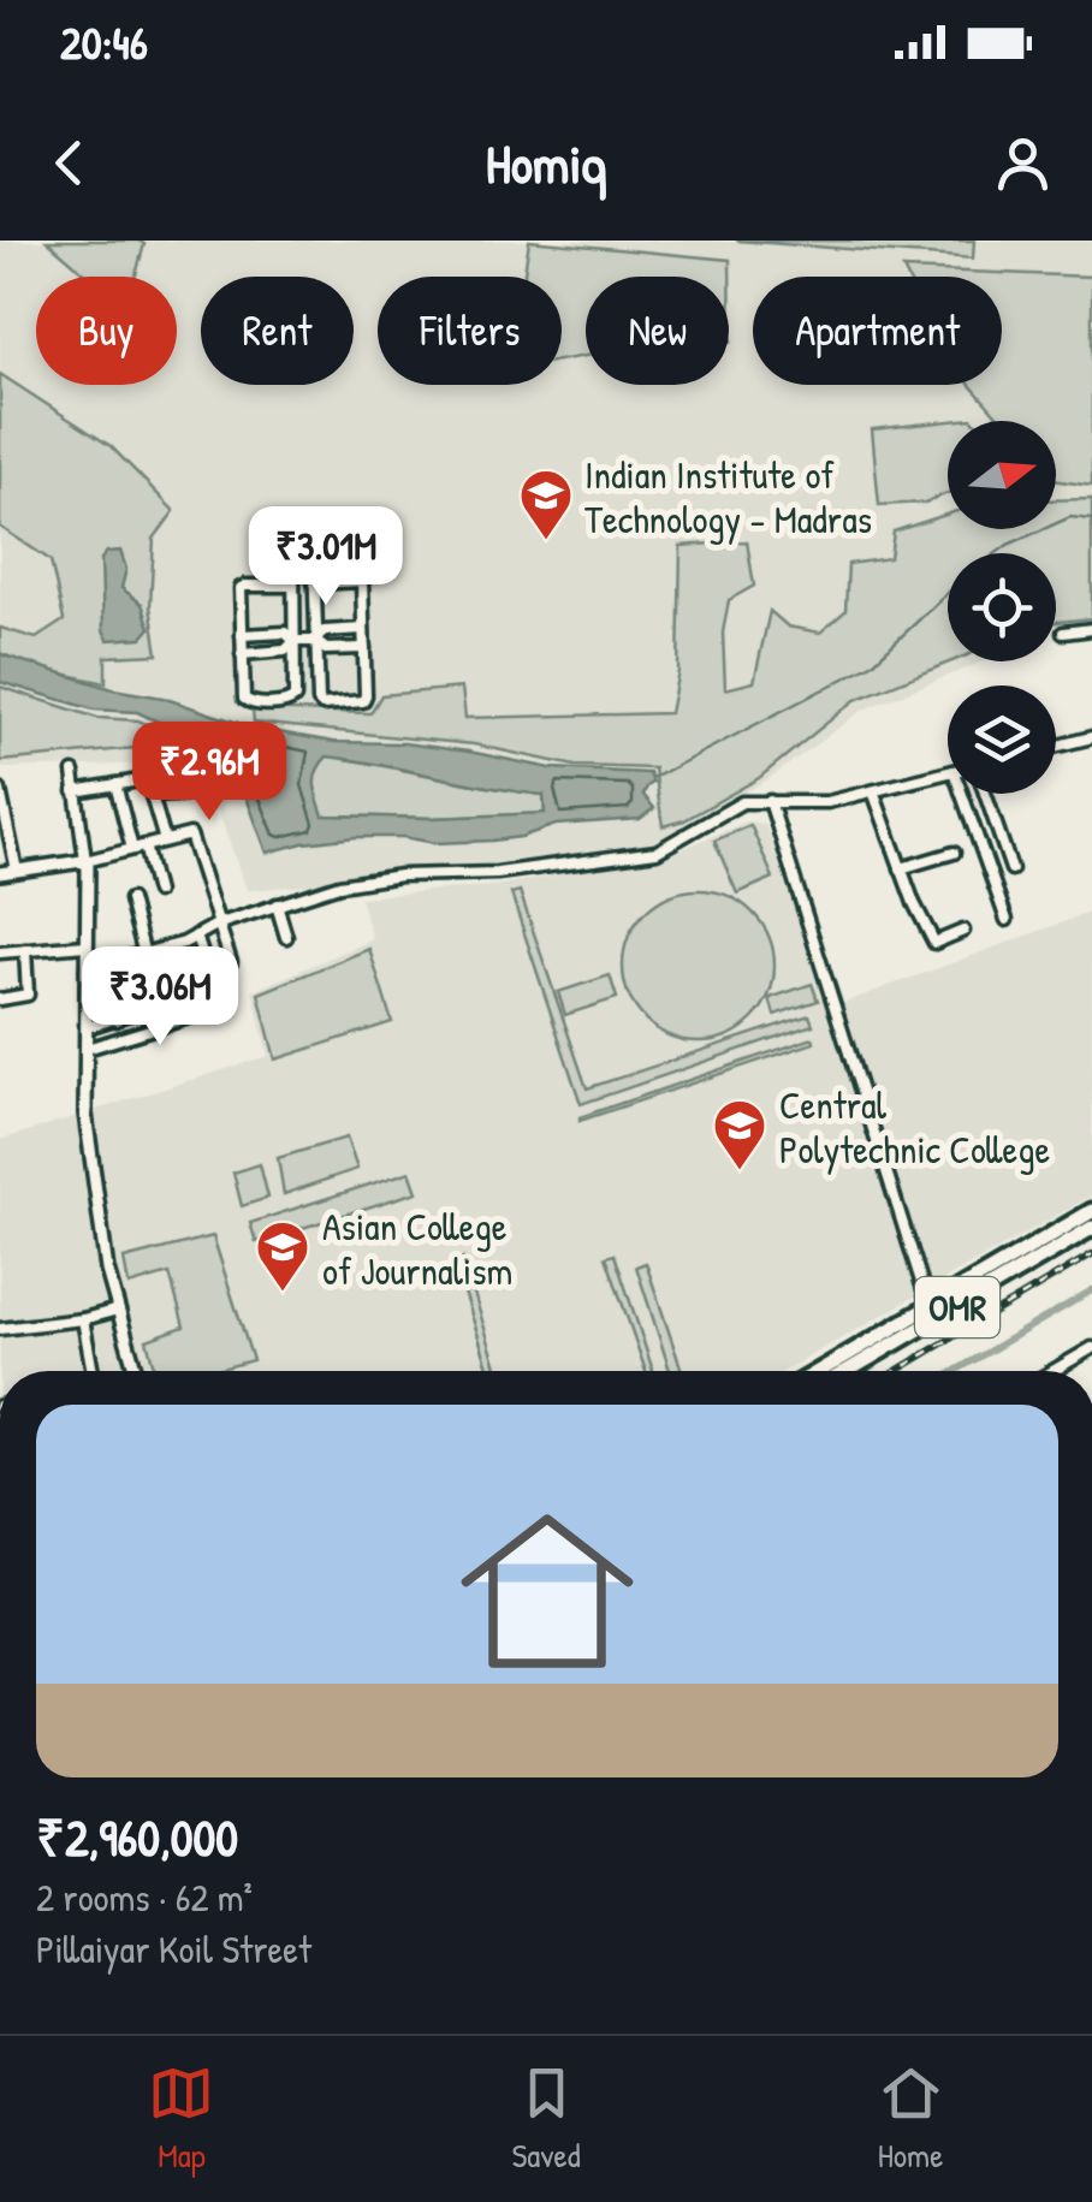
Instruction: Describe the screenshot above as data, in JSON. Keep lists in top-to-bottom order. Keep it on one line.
{"streets":{"main road":["OMR"]},"places":{"school or university":["Indian Institute of Technology - Madras","Central Polytechnic College","Asian College of Journalism"]},"north":"right","page":{"status":"20:46","header":"Homiq","chip":["Buy","Rent","Filters","New","Apartment"],"price":["₹3.01M","₹2.96M","₹3.06M"],"list":[{"name":"₹2,960,000","note":"2 rooms · 62 m² · Pillaiyar Koil Street"}],"tabs":["Map","Saved","Home"]}}
